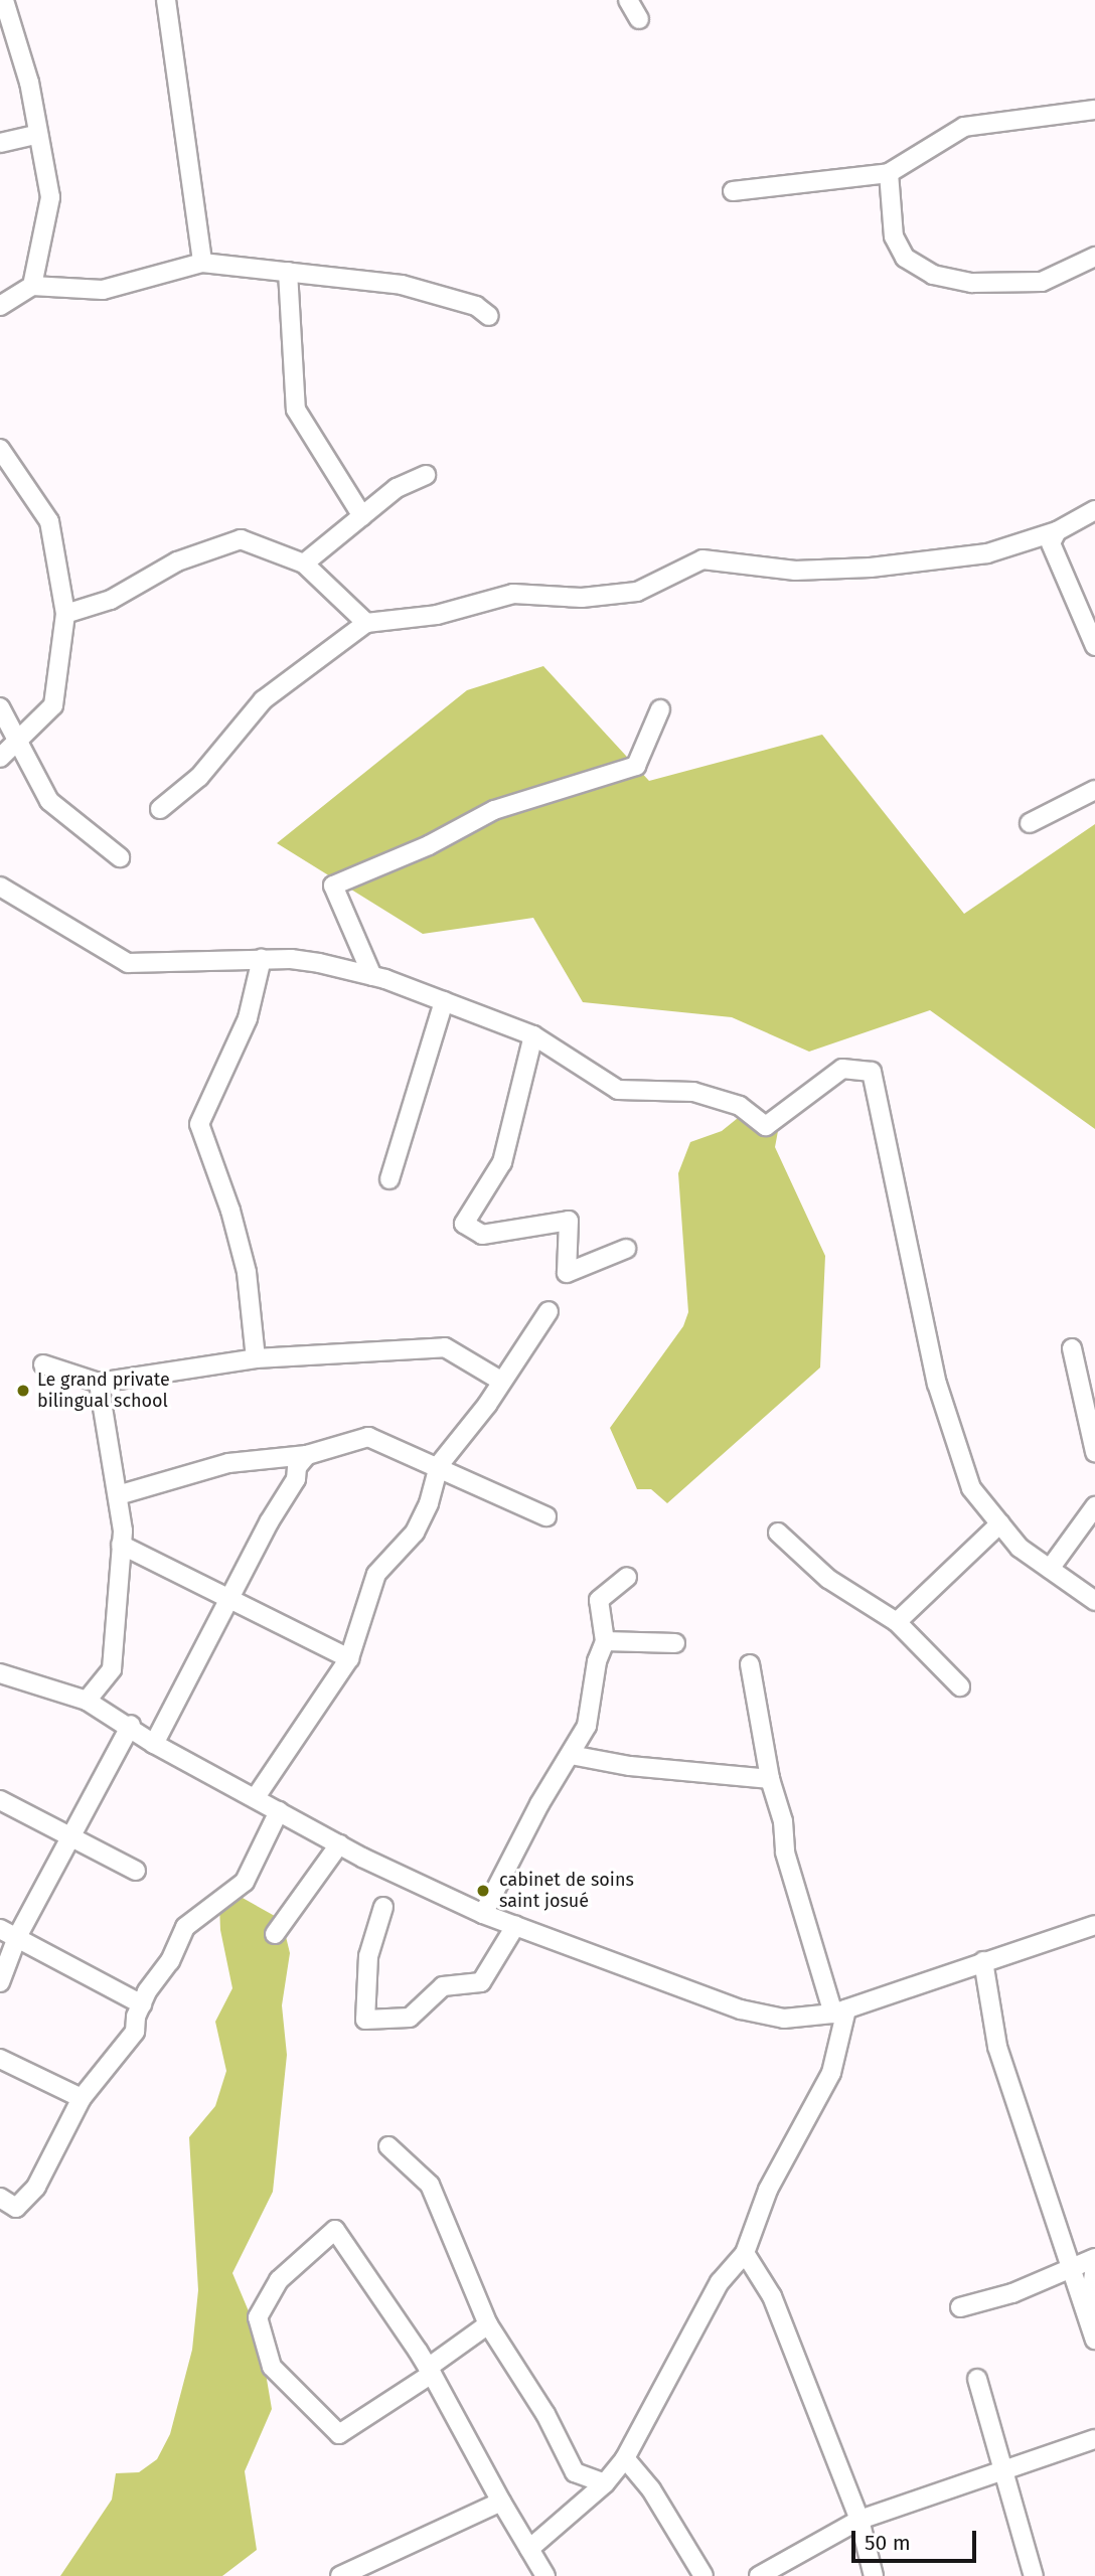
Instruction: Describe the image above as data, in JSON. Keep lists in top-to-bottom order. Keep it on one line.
{"places":["Le grand private bilingual school","cabinet de soins saint josué"],"scale_bar":"50 m"}
